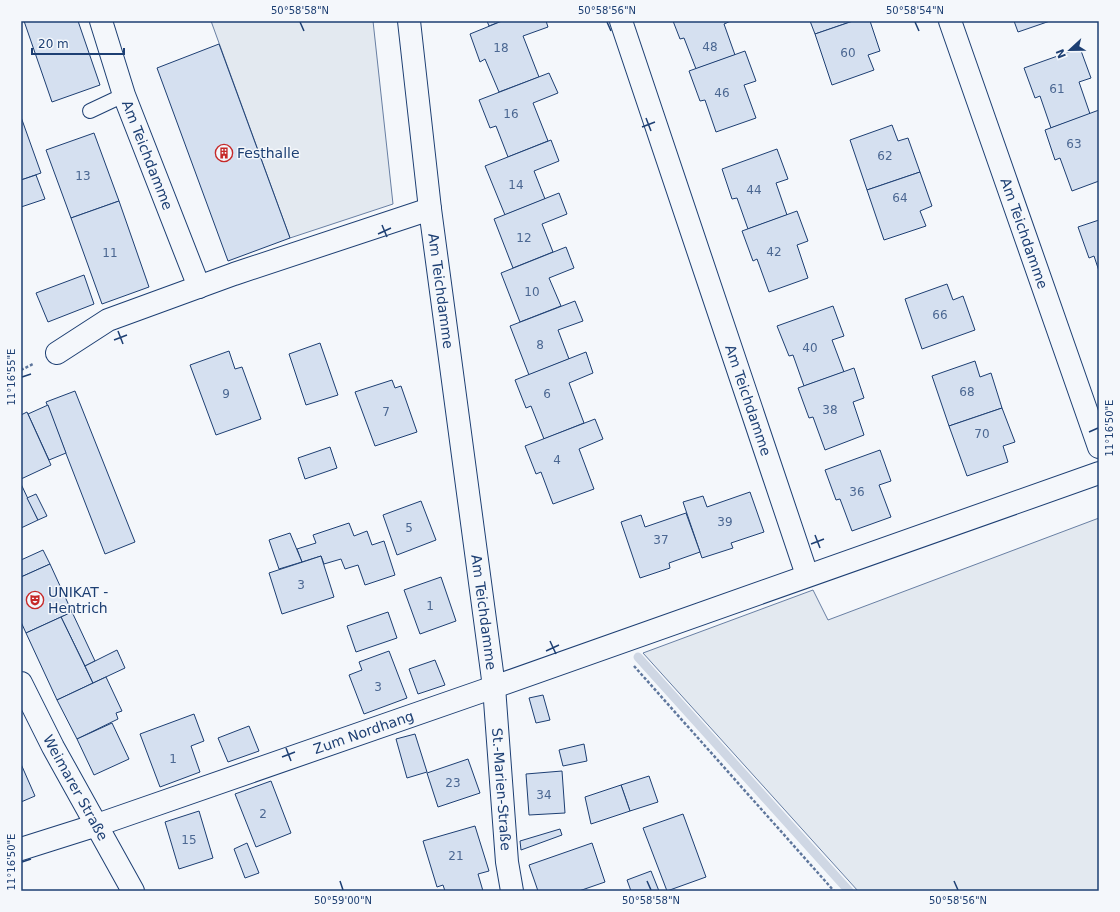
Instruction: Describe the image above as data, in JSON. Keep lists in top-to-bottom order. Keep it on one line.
{"streets":{"street":["Am Teichdamme","Zum Nordhang","Weimarer Straße","St.-Marien-Straße"]},"crossings":[["Am Teichdamme","Zum Nordhang"],["Am Teichdamme","St.-Marien-Straße"],["Zum Nordhang","Weimarer Straße"],["Zum Nordhang","St.-Marien-Straße"]],"places":{"building":["Festhalle"],"theatre":["UNIKAT - Hentrich"]},"house_numbers":["48","18","60","61","46","16","63","62","13","14","44","64","12","42","11","10","66","8","40","68","9","6","38","7","70","4","36","39","5","37","3","1","3","1","23","34","2","15","21"],"scale_bar":"20 m","north":"left","coordinates":["50°58'58\"N","50°58'56\"N","50°58'54\"N","11°16'55\"E","11°16'50\"E","50°59'00\"N"]}
